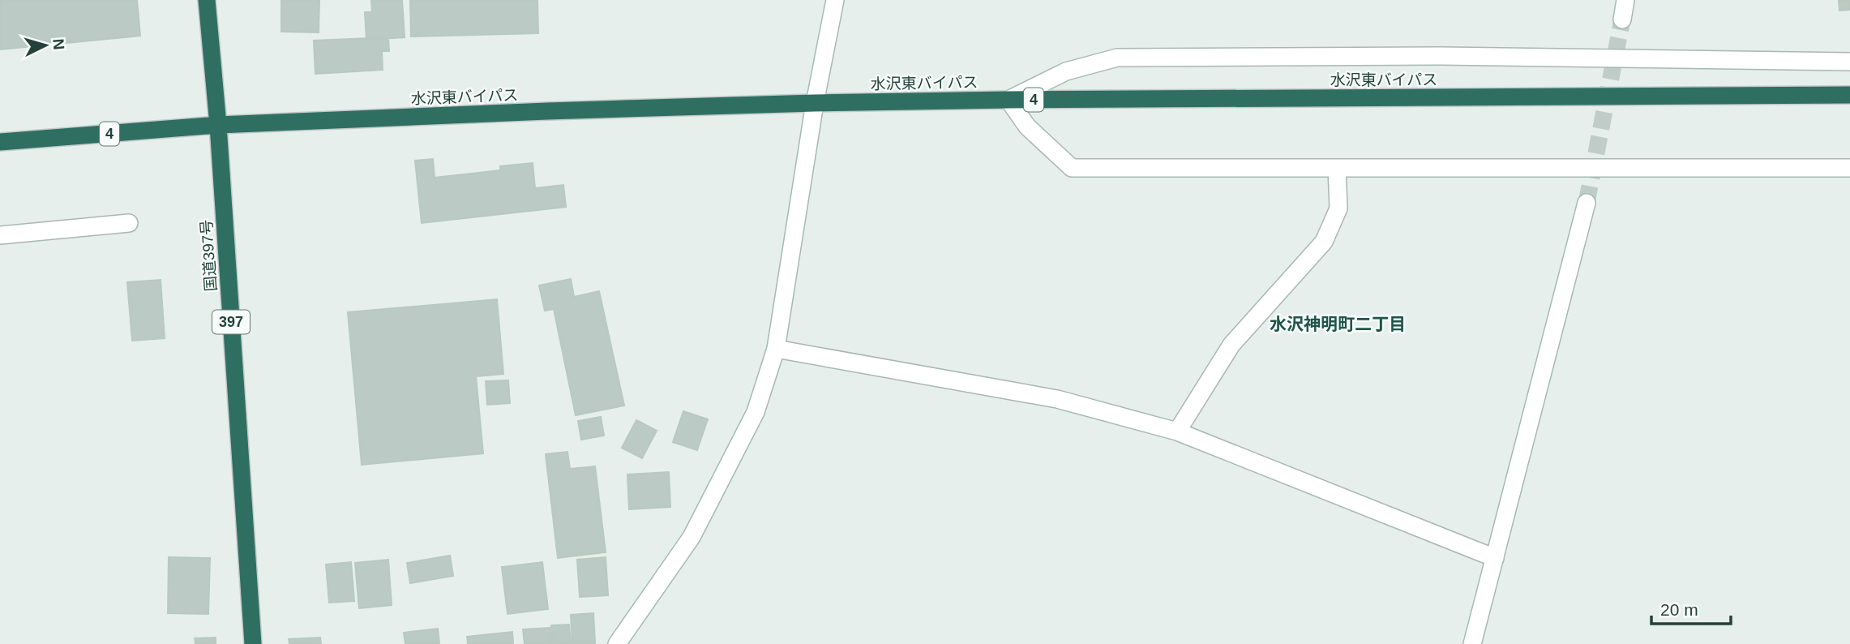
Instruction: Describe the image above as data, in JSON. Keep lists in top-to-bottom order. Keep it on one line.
{"streets":{"highway":["水沢東バイパス","4","国道397号","397"]},"crossings":[["水沢東バイパス","国道397号"]],"districts":["水沢神明町二丁目"],"scale_bar":"20 m","north":"right"}
